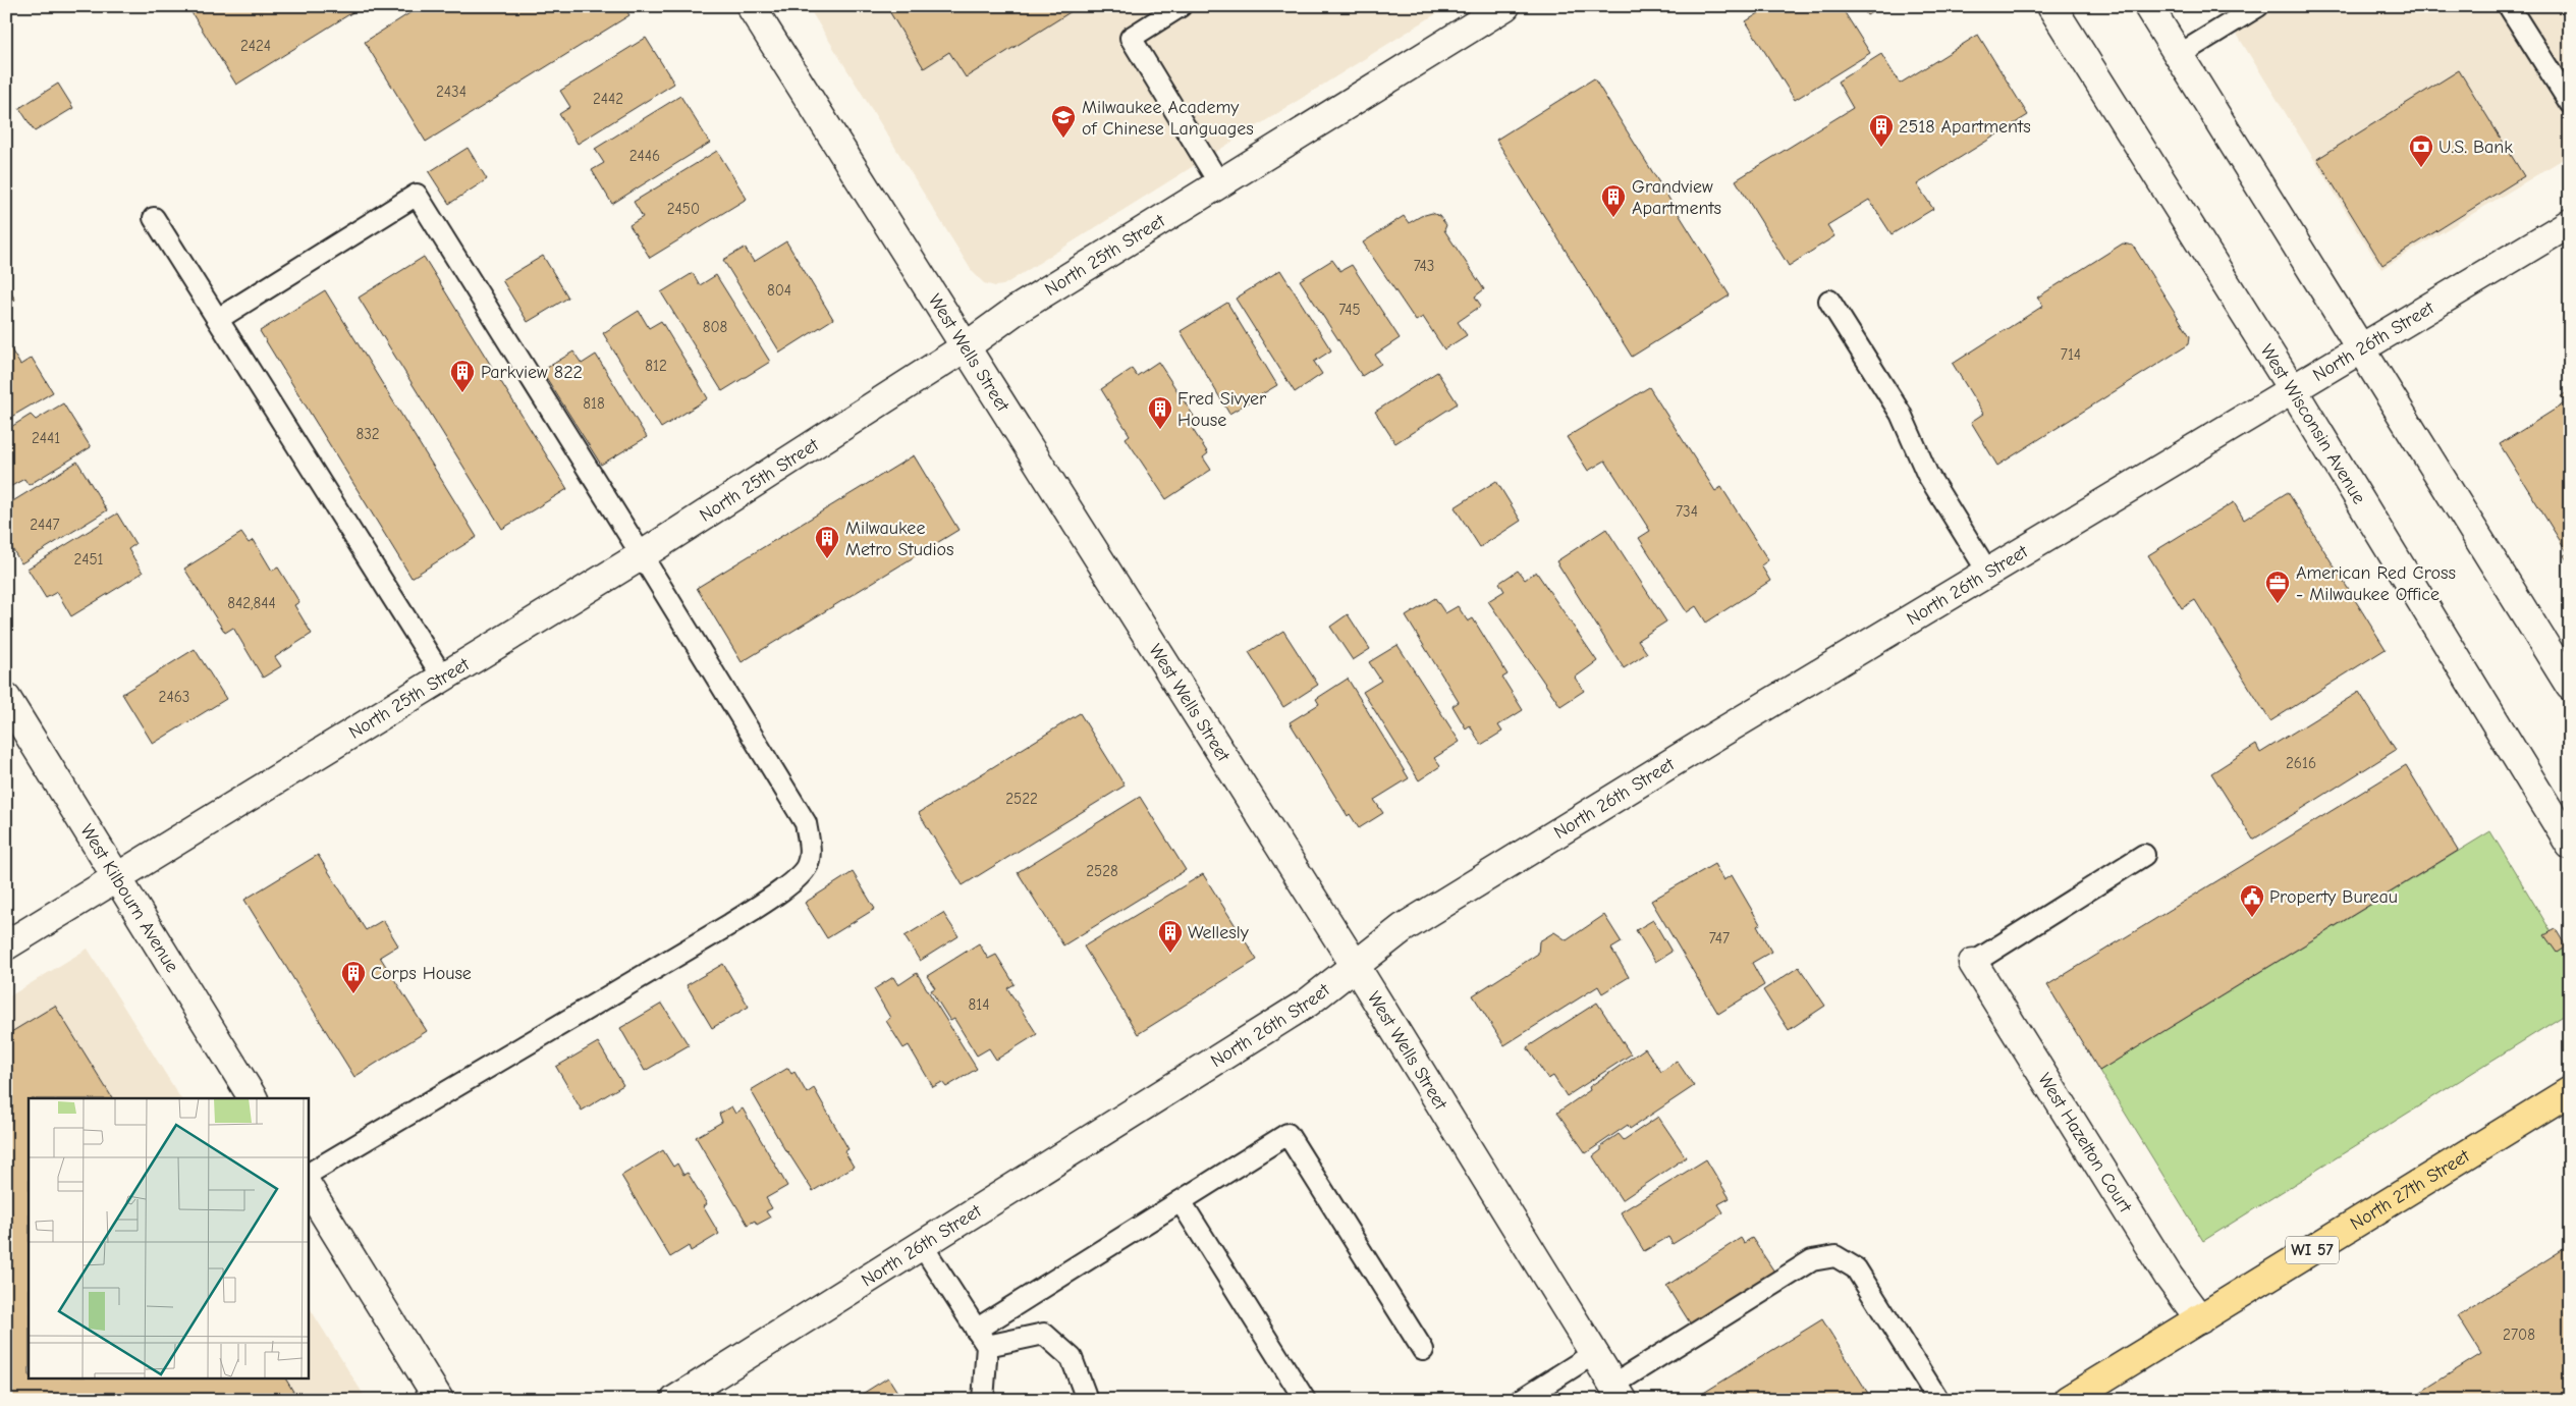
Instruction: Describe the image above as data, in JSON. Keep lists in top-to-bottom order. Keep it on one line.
{"streets":{"main road":["North 27th Street","WI 57"],"street":["North 25th Street","North 26th Street","West Wells Street","West Wisconsin Avenue","West Kilbourn Avenue","West Hazelton Court"]},"crossings":[["North 25th Street","West Wells Street"],["North 25th Street","West Kilbourn Avenue"],["North 26th Street","West Wells Street"],["North 26th Street","West Wisconsin Avenue"],["West Hazelton Court","North 27th Street"]],"places":{"school or university":["Milwaukee Academy of Chinese Languages"],"building":["2518 Apartments","Grandview Apartments","Parkview 822","Fred Sivyer House","Milwaukee Metro Studios","Wellesly","Corps House"],"bank":["U.S. Bank"],"office":["American Red Cross - Milwaukee Office"],"public building":["Property Bureau"]},"house_numbers":["2424","2434","2442","2446","2450","743","804","745","808","714","812","818","832","2441","734","2447","2451","842,844","2463","2616","2522","2528","747","814","2708"]}
